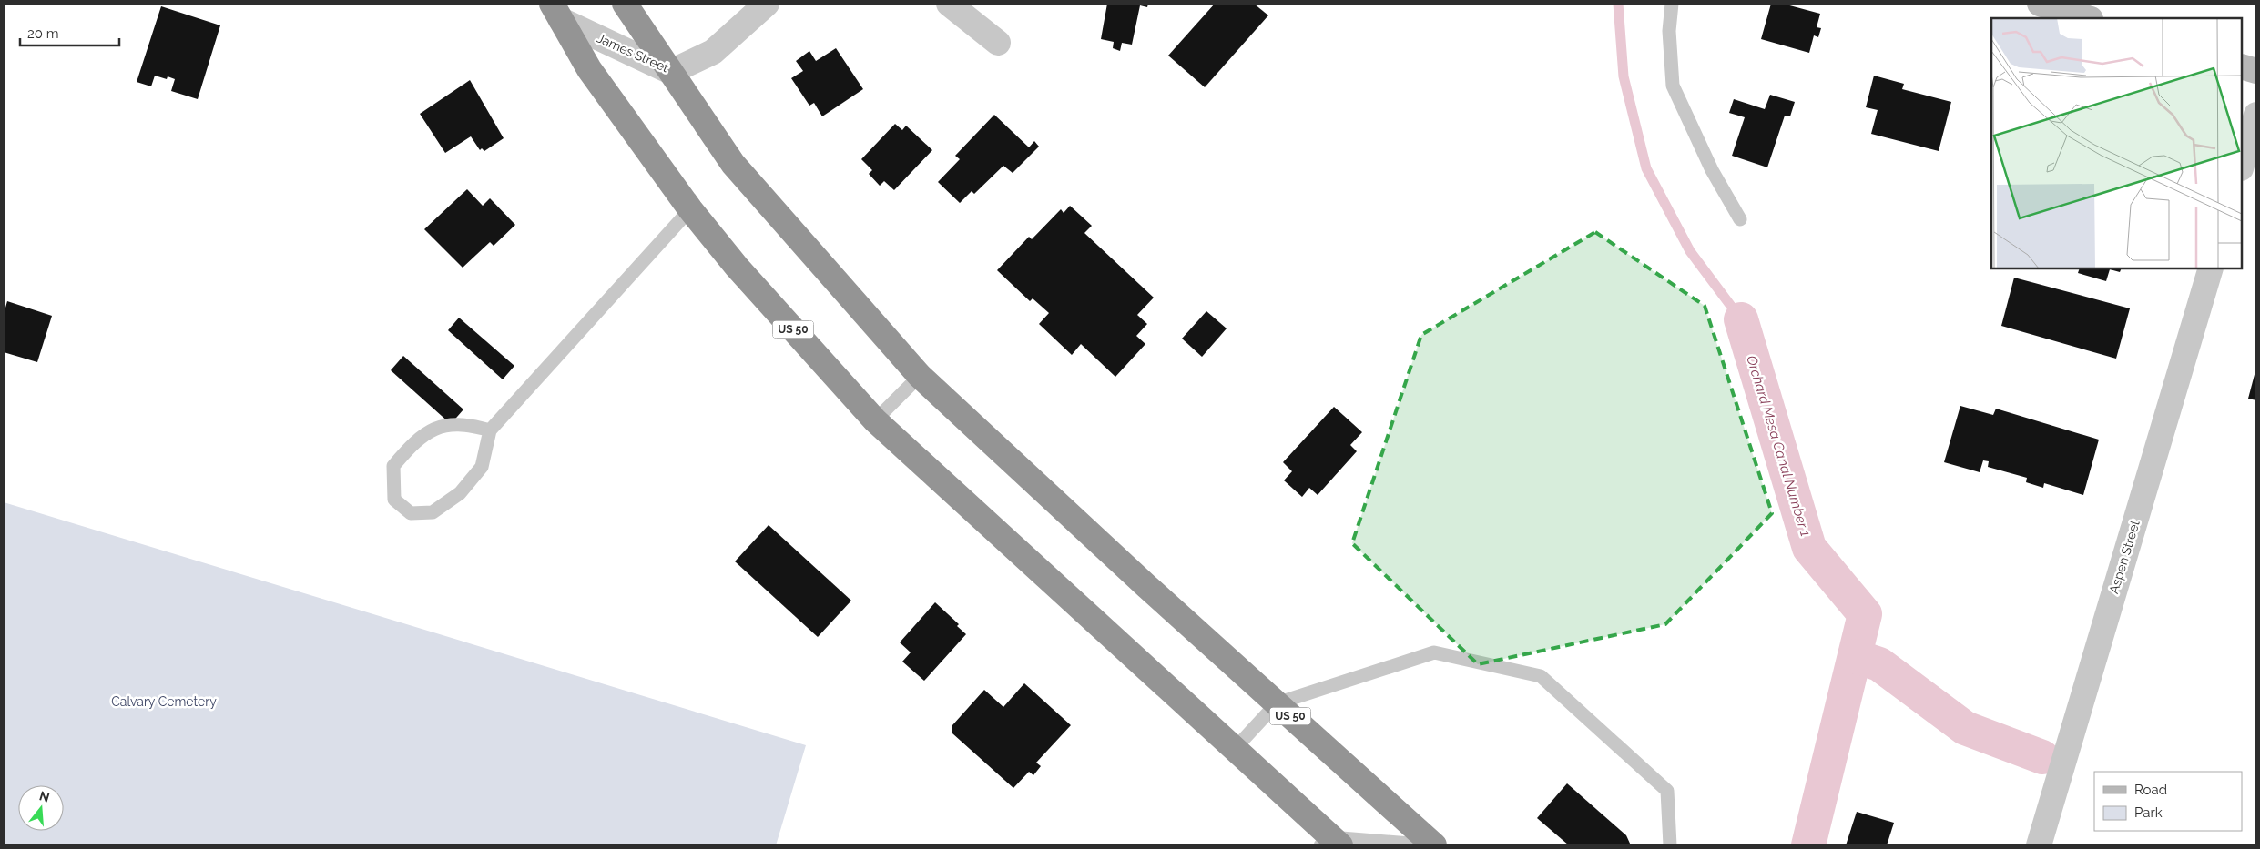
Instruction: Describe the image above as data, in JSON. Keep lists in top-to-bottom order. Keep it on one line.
{"streets":{"highway":["US 50"],"street":["James Street","Aspen Street"]},"crossings":[["James Street","US 50"]],"water":["Orchard Mesa Canal Number 1"],"parks":["Calvary Cemetery"],"legend":["Road","Park"],"scale_bar":"20 m","north":"top"}
